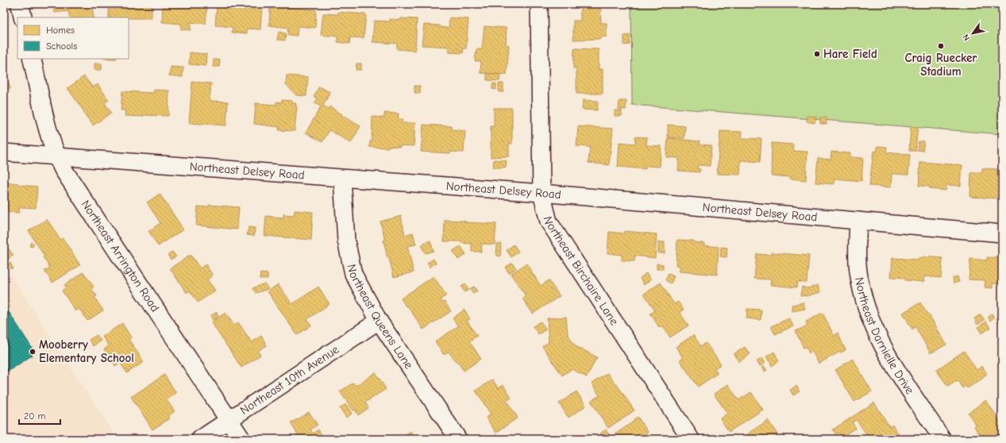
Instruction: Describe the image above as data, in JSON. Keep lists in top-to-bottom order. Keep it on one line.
{"streets":{"street":["Northeast Delsey Road","Northeast Arrington Road","Northeast Birchaire Lane","Northeast Queens Lane","Northeast Darnielle Drive","Northeast 10th Avenue"]},"crossings":[["Northeast Delsey Road","Northeast Arrington Road"],["Northeast Delsey Road","Northeast Birchaire Lane"],["Northeast Delsey Road","Northeast Queens Lane"],["Northeast Delsey Road","Northeast Darnielle Drive"],["Northeast Arrington Road","Northeast 10th Avenue"],["Northeast Queens Lane","Northeast 10th Avenue"]],"places":["Craig Ruecker Stadium","Hare Field","Mooberry Elementary School"],"legend":["Homes","Schools"],"scale_bar":"20 m","north":"bottom left"}
